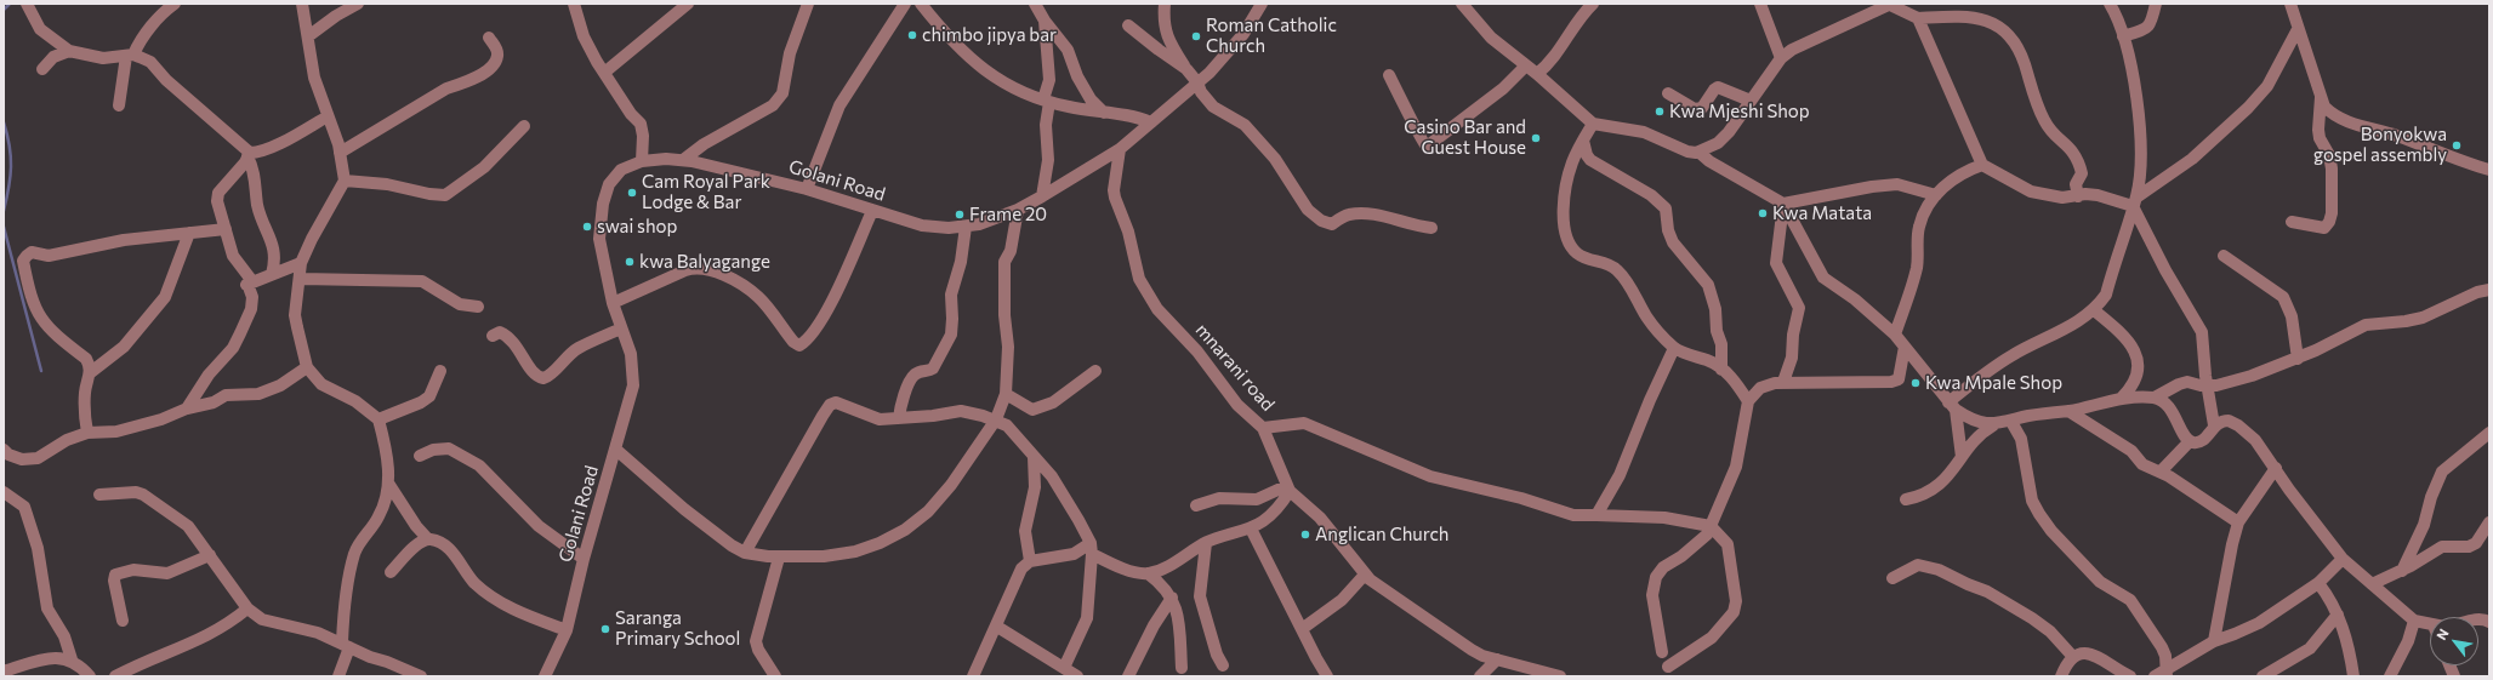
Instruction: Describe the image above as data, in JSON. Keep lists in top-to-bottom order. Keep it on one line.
{"streets":{"street":["Golani Road","mnarani road"]},"crossings":[["Golani Road","mnarani road"]],"places":["chimbo jipya bar","Roman Catholic Church","Kwa Mjeshi Shop","Casino Bar and Guest House","Bonyokwa gospel assembly","Cam Royal Park Lodge & Bar","Kwa Matata","Frame 20","swai shop","kwa Balyagange","Kwa Mpale Shop","Anglican Church","Saranga Primary School"],"north":"top left"}
